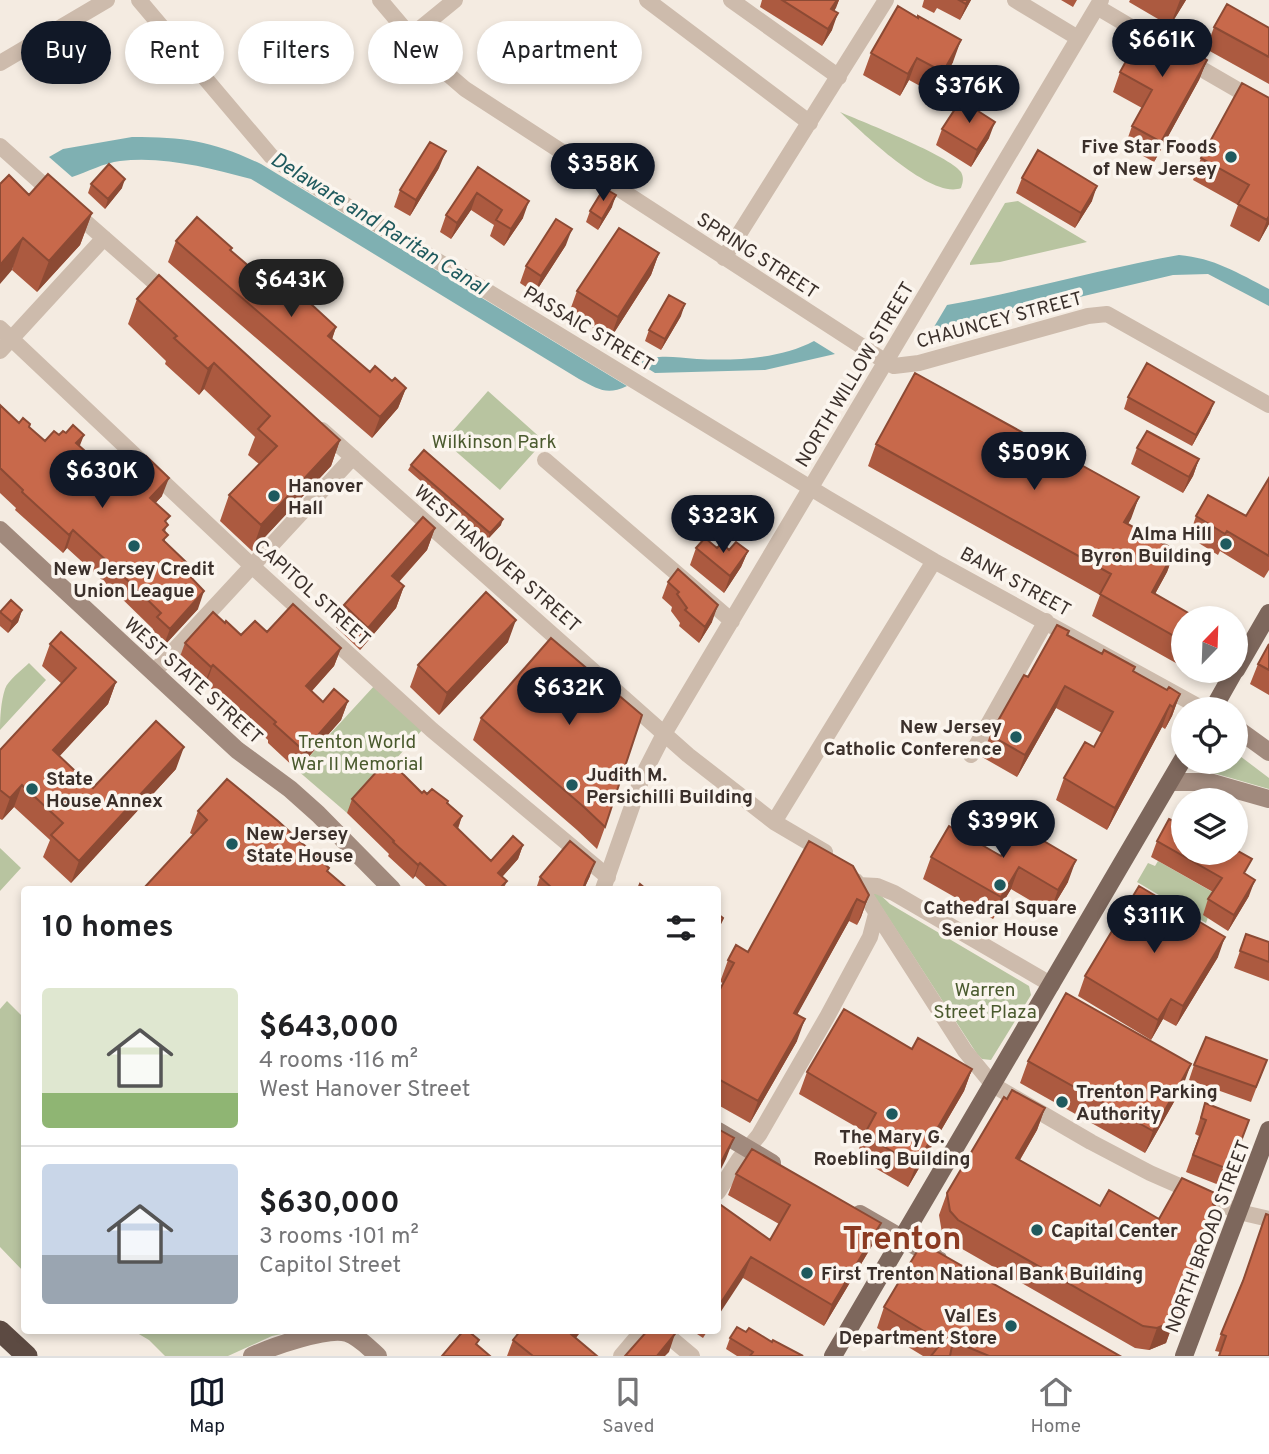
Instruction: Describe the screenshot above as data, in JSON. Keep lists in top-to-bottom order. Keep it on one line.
{"streets":{"main road":["NORTH BROAD STREET"],"street":["SPRING STREET","CHAUNCEY STREET","PASSAIC STREET","NORTH WILLOW STREET","WEST HANOVER STREET","BANK STREET","CAPITOL STREET","WEST STATE STREET"]},"crossings":[["SPRING STREET","CHAUNCEY STREET"],["SPRING STREET","NORTH WILLOW STREET"],["CHAUNCEY STREET","NORTH WILLOW STREET"],["PASSAIC STREET","NORTH WILLOW STREET"],["PASSAIC STREET","BANK STREET"],["NORTH WILLOW STREET","WEST HANOVER STREET"],["NORTH WILLOW STREET","BANK STREET"],["NORTH WILLOW STREET","CAPITOL STREET"],["WEST HANOVER STREET","NORTH BROAD STREET"]],"districts":["Trenton"],"water":["Delaware and Raritan Canal"],"parks":["Wilkinson Park","Trenton World War II Memorial","Warren Street Plaza"],"places":["Five Star Foods of New Jersey","Hanover Hall","Alma Hill Byron Building","New Jersey Credit Union League","New Jersey Catholic Conference","Judith M. Persichilli Building","State House Annex","New Jersey State House","Cathedral Square Senior House","Trenton Parking Authority","The Mary G. Roebling Building","Capital Center","First Trenton National Bank Building","Val Es Department Store"],"north":"top right","page":{"price":["$661K","$376K","$358K","$643K","$509K","$630K","$323K","$632K","$399K","$311K"],"chip":["Buy","Rent","Filters","New","Apartment"],"heading":"10 homes","list":[{"name":"$643,000","note":"4 rooms · 116 m² · West Hanover Street"},{"name":"$630,000","note":"3 rooms · 101 m² · Capitol Street"}],"tabs":["Map","Saved","Home"]}}
